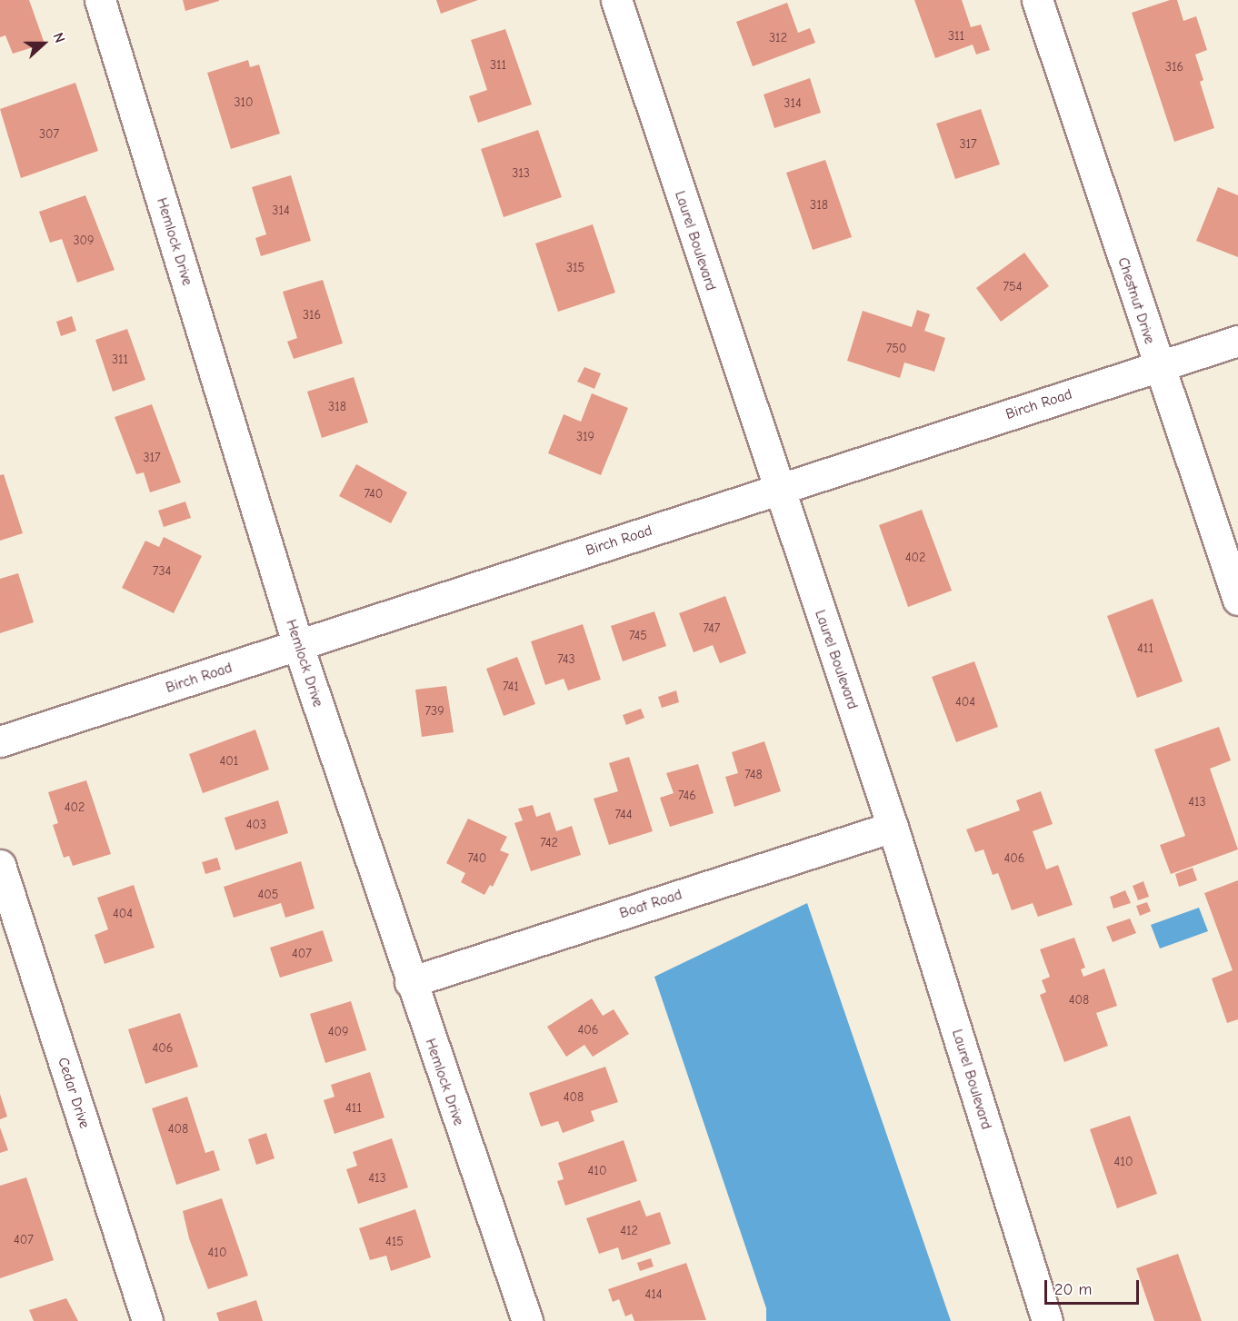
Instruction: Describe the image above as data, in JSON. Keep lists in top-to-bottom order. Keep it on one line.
{"streets":{"street":["Laurel Boulevard","Hemlock Drive","Chestnut Drive","Birch Road","Boat Road","Cedar Drive"]},"crossings":[["Laurel Boulevard","Birch Road"],["Laurel Boulevard","Boat Road"],["Hemlock Drive","Birch Road"],["Hemlock Drive","Boat Road"],["Chestnut Drive","Birch Road"]],"house_numbers":["311","312","311","316","310","314","307","317","313","318","314","309","315","754","316","750","311","318","319","317","740","402","734","747","745","411","743","741","404","739","401","748","746","413","402","744","403","742","740","406","405","404","407","408","406","409","406","408","411","408","410","410","413","412","407","415","410","414"],"scale_bar":"20 m","north":"right"}
